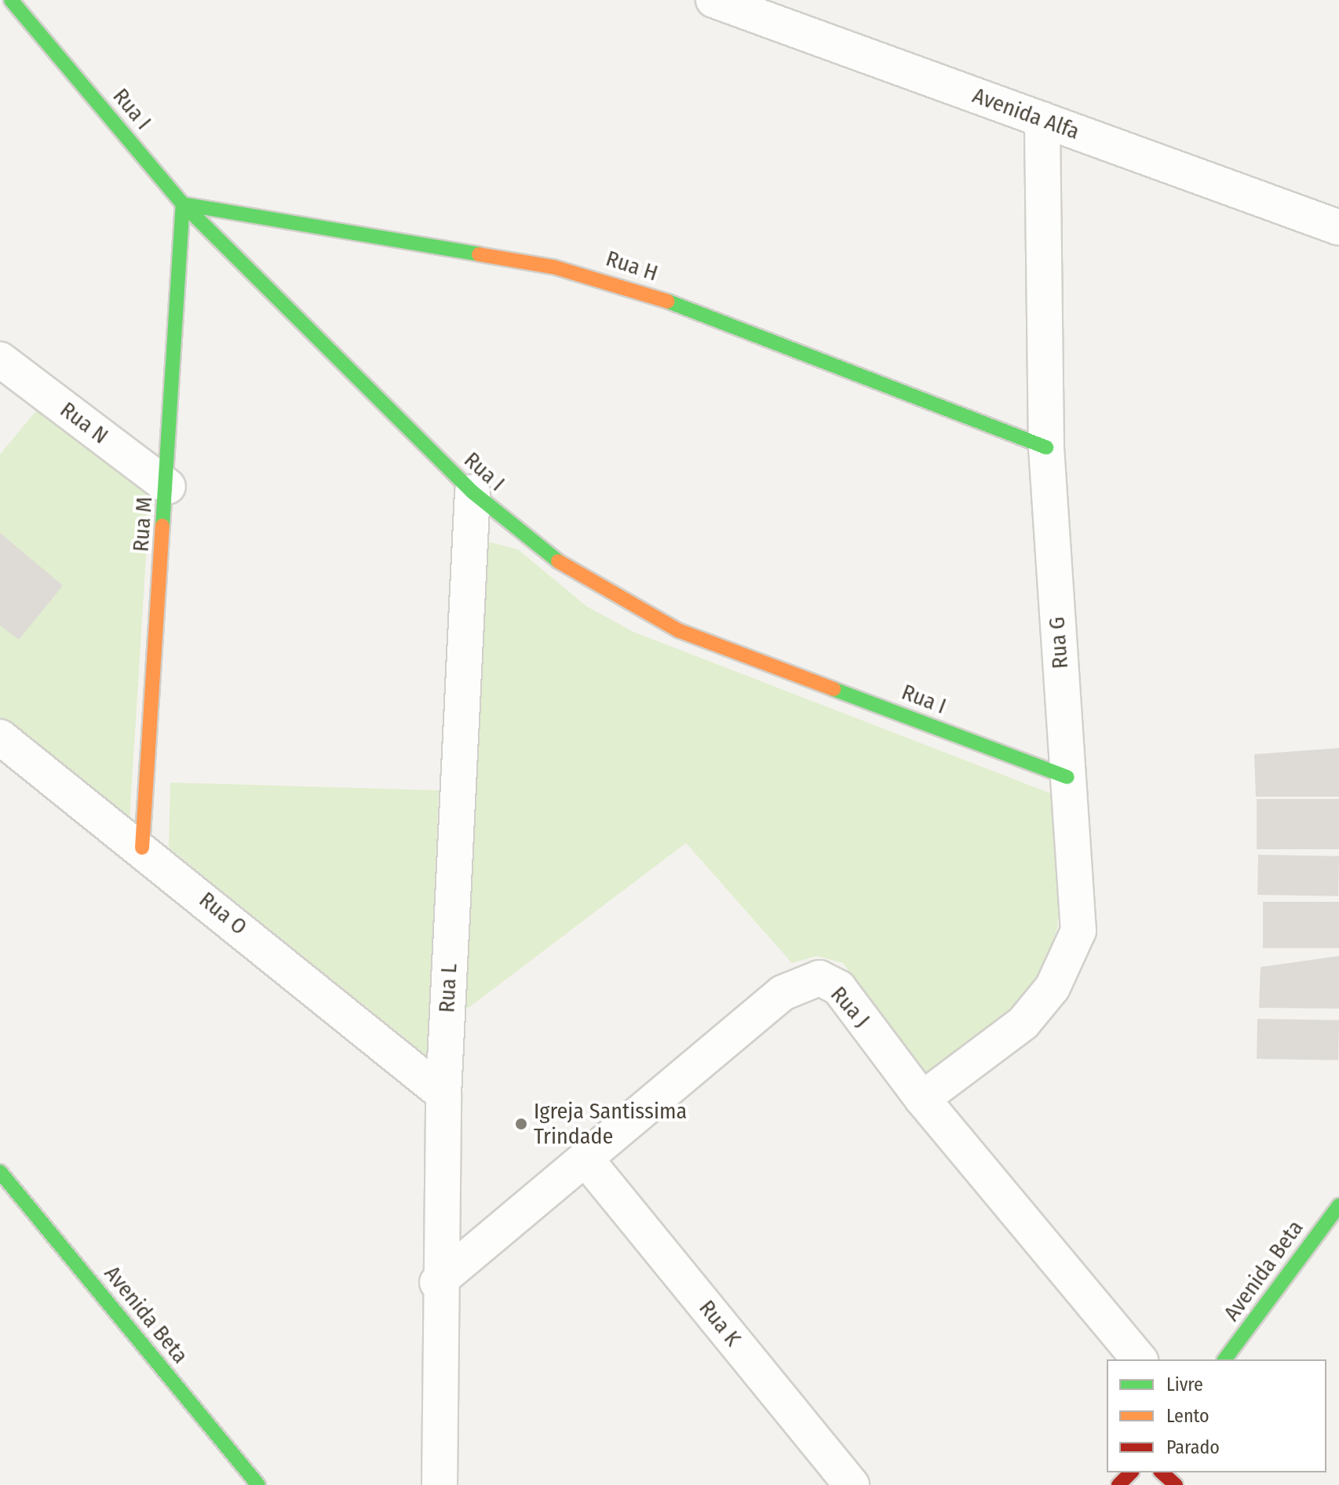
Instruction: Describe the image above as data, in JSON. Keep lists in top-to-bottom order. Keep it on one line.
{"streets":{"street":["Rua I","Avenida Alfa","Rua H","Rua N","Rua M","Rua G","Rua O","Rua L","Rua J","Avenida Beta","Rua K"]},"crossings":[["Rua I","Rua H"],["Rua I","Rua M"],["Rua I","Rua G"],["Rua I","Rua L"],["Avenida Alfa","Rua G"],["Rua H","Rua M"],["Rua H","Rua G"],["Rua N","Rua M"],["Rua M","Rua O"],["Rua G","Rua J"],["Rua O","Rua L"],["Rua L","Rua J"],["Rua J","Rua K"]],"places":["Igreja Santissima Trindade"],"legend":["Livre","Lento","Parado"]}
